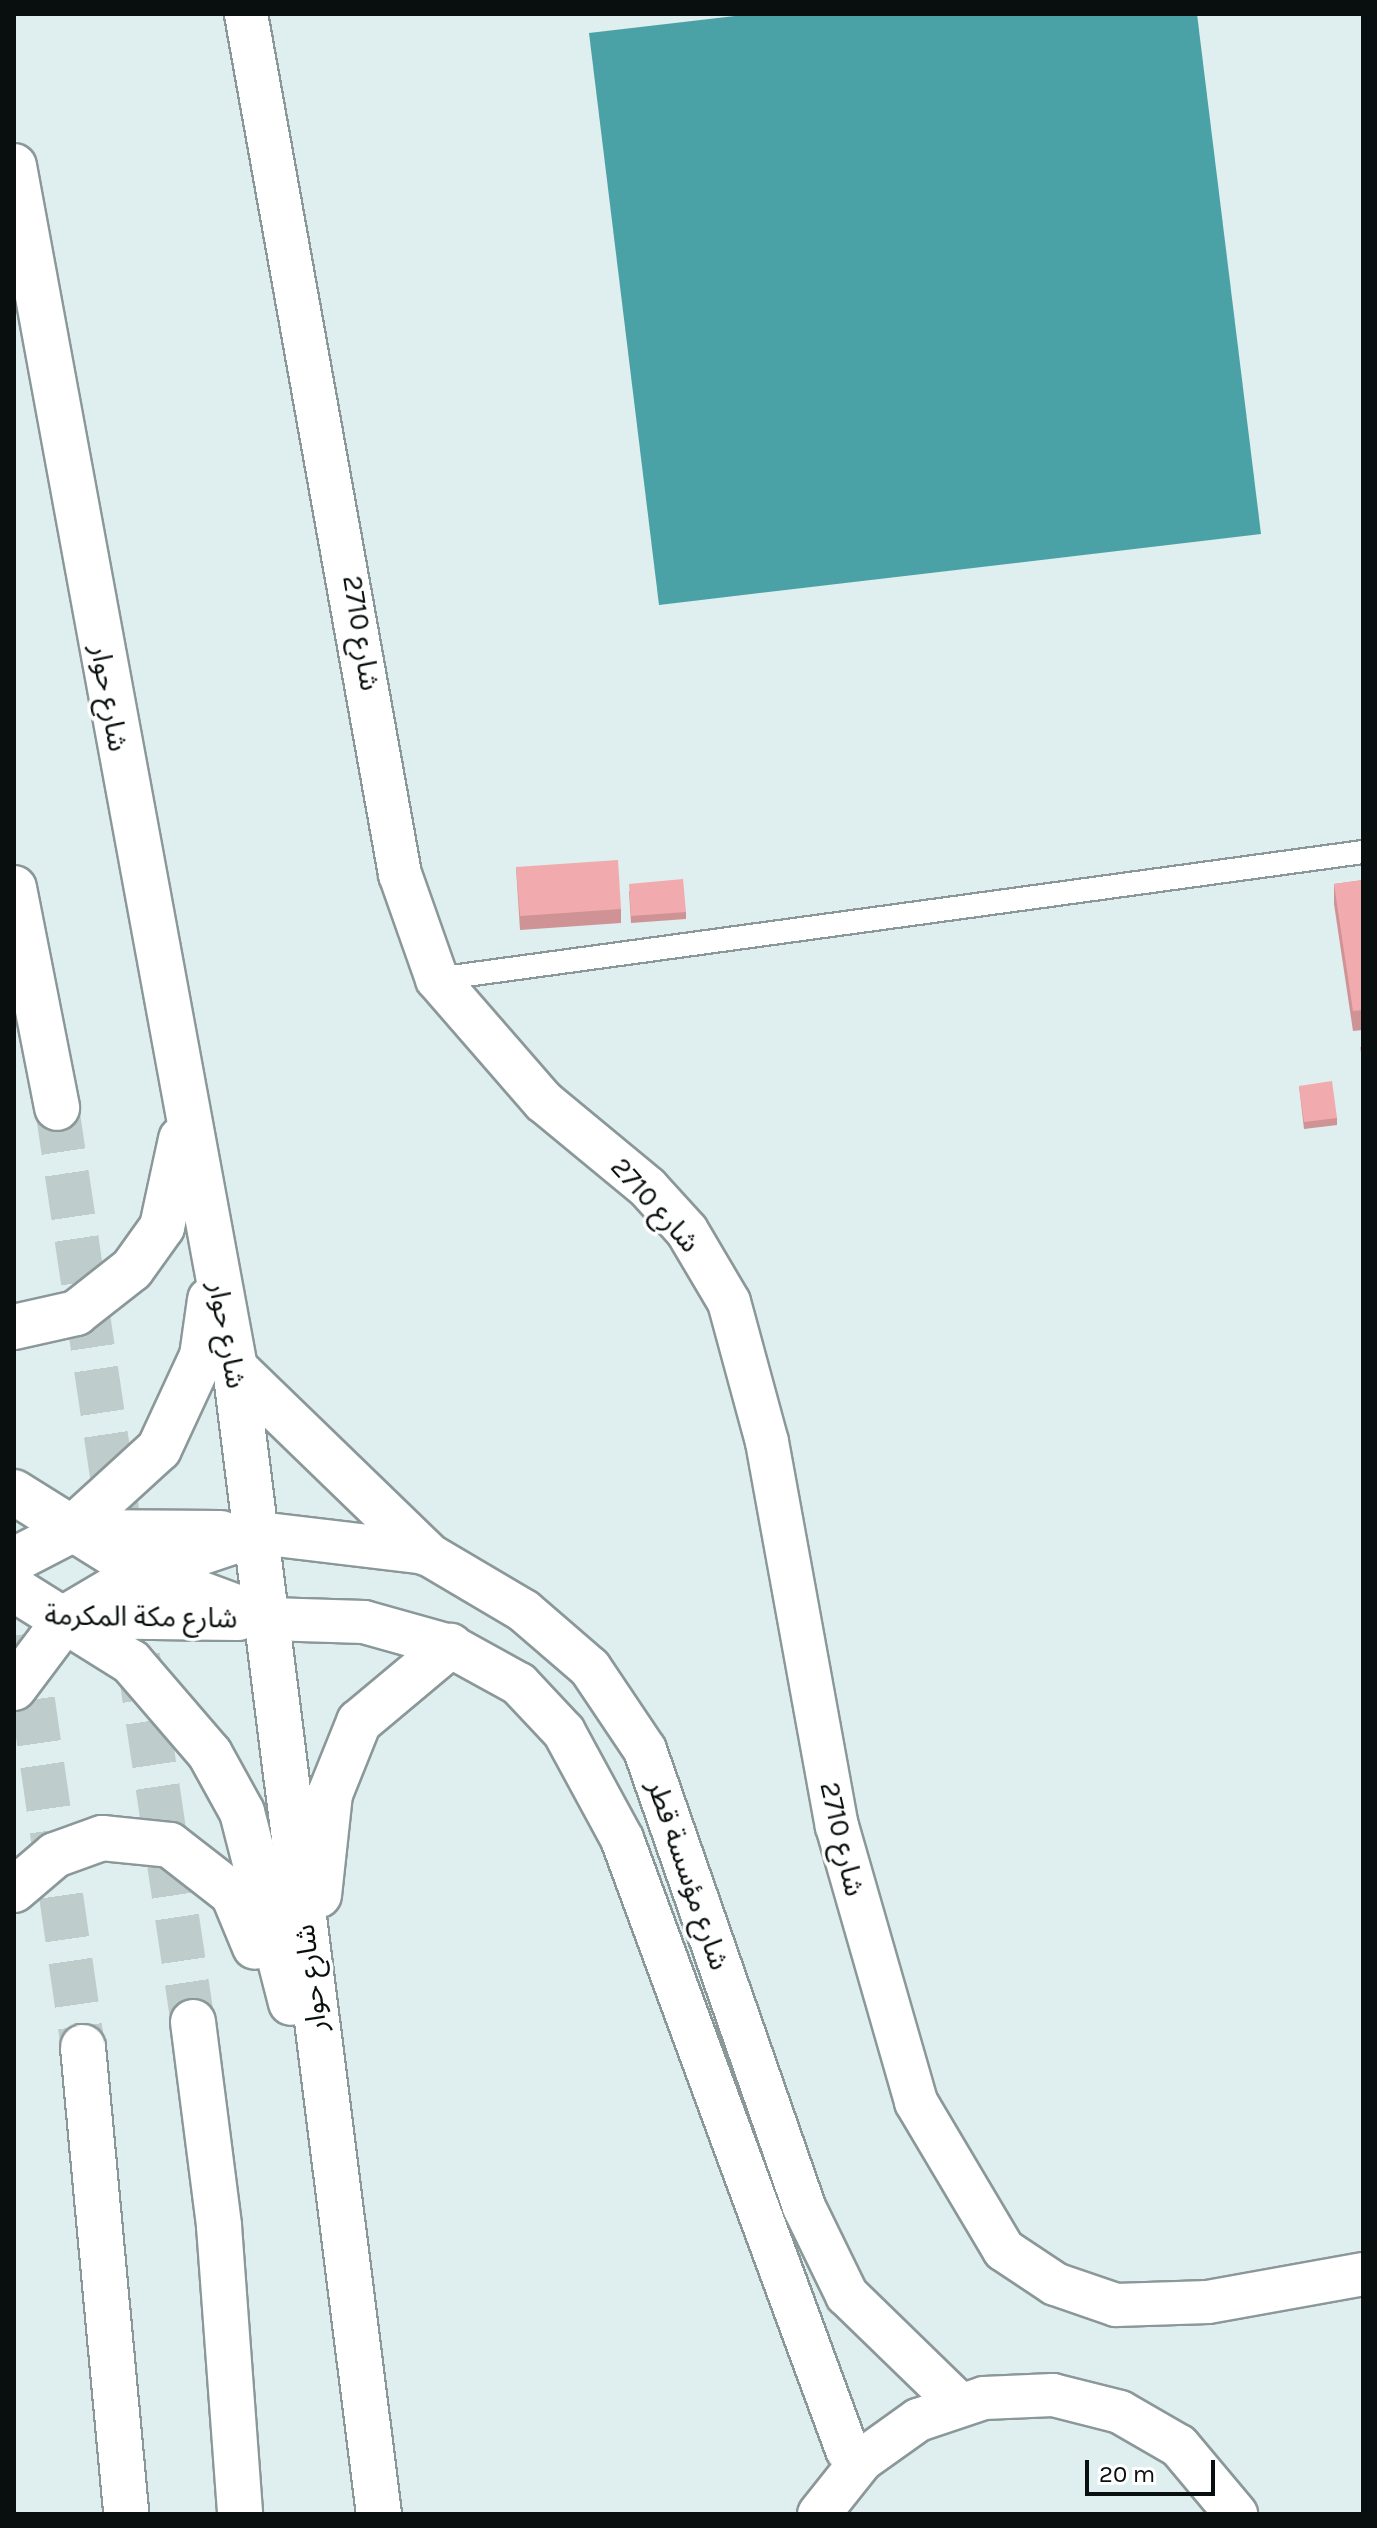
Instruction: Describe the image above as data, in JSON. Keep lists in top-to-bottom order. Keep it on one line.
{"streets":{"main road":["شارع حوار","شارع مكة المكرمة"],"street":["شارع 2710","شارع مؤسسة قطر"]},"crossings":[["شارع حوار","شارع مكة المكرمة"],["شارع حوار","شارع مؤسسة قطر"],["شارع مكة المكرمة","شارع مؤسسة قطر"]],"scale_bar":"20 m"}
